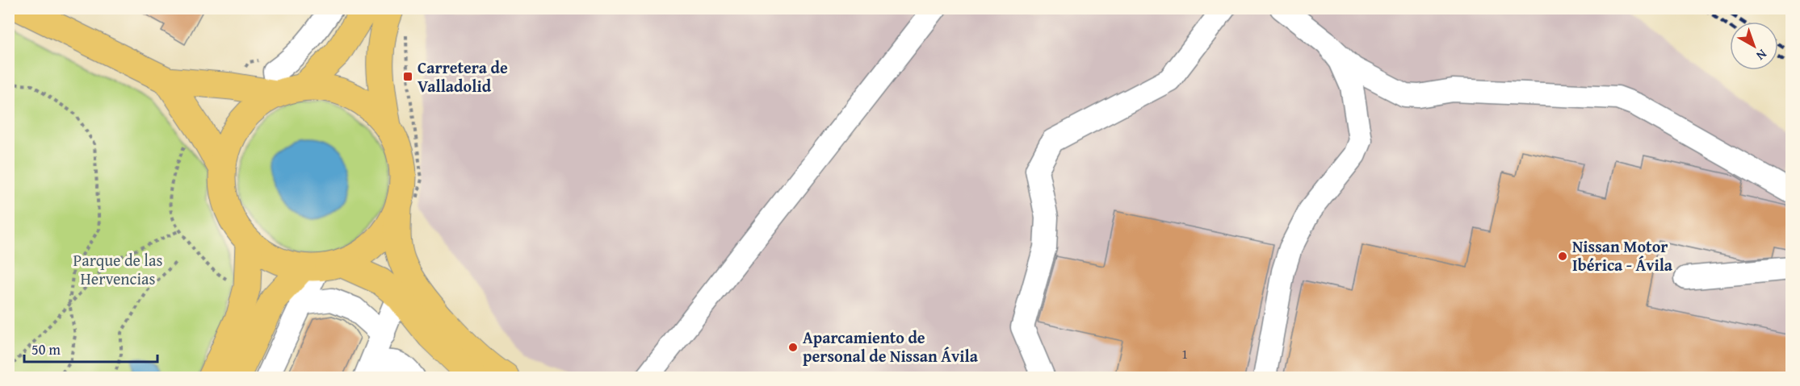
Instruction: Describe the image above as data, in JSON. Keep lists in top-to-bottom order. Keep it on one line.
{"parks":["Parque de las Hervencias"],"places":{"transit":["Carretera de Valladolid"],"other":["Nissan Motor Ibérica - Ávila","Aparcamiento de personal de Nissan Ávila"]},"house_numbers":["1"],"scale_bar":"50 m","north":"bottom right"}
